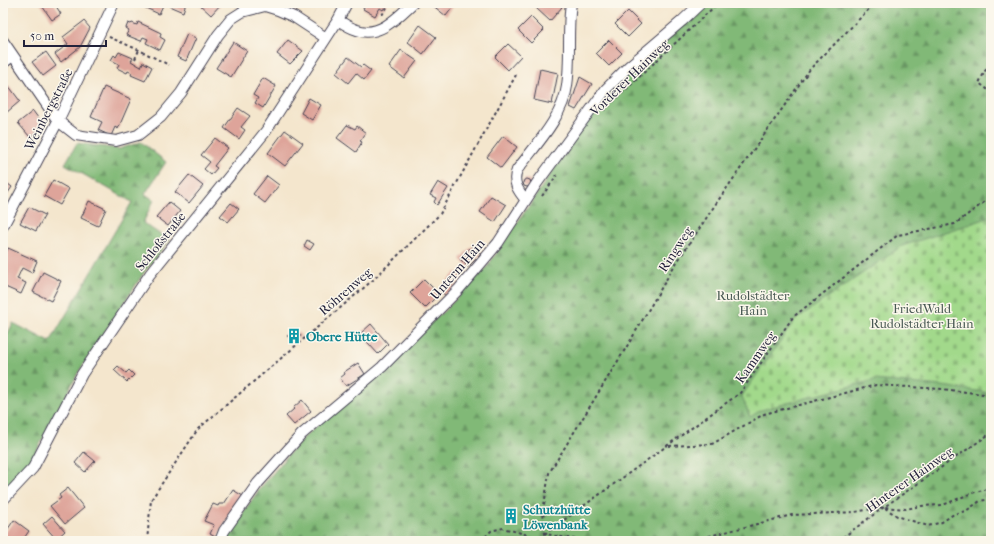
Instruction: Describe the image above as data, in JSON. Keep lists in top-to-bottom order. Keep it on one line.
{"streets":{"street":["Weinbergstraße","Schloßstraße","Unterm Hain"],"path":["Vorderer Hainweg","Ringweg","Röhrenweg","Kammweg","Hinterer Hainweg"]},"crossings":[["Ringweg","Kammweg"]],"parks":["Rudolstädter Hain","FriedWald Rudolstädter Hain"],"places":{"building":["Obere Hütte","Schutzhütte Löwenbank"]},"scale_bar":"50 m"}
